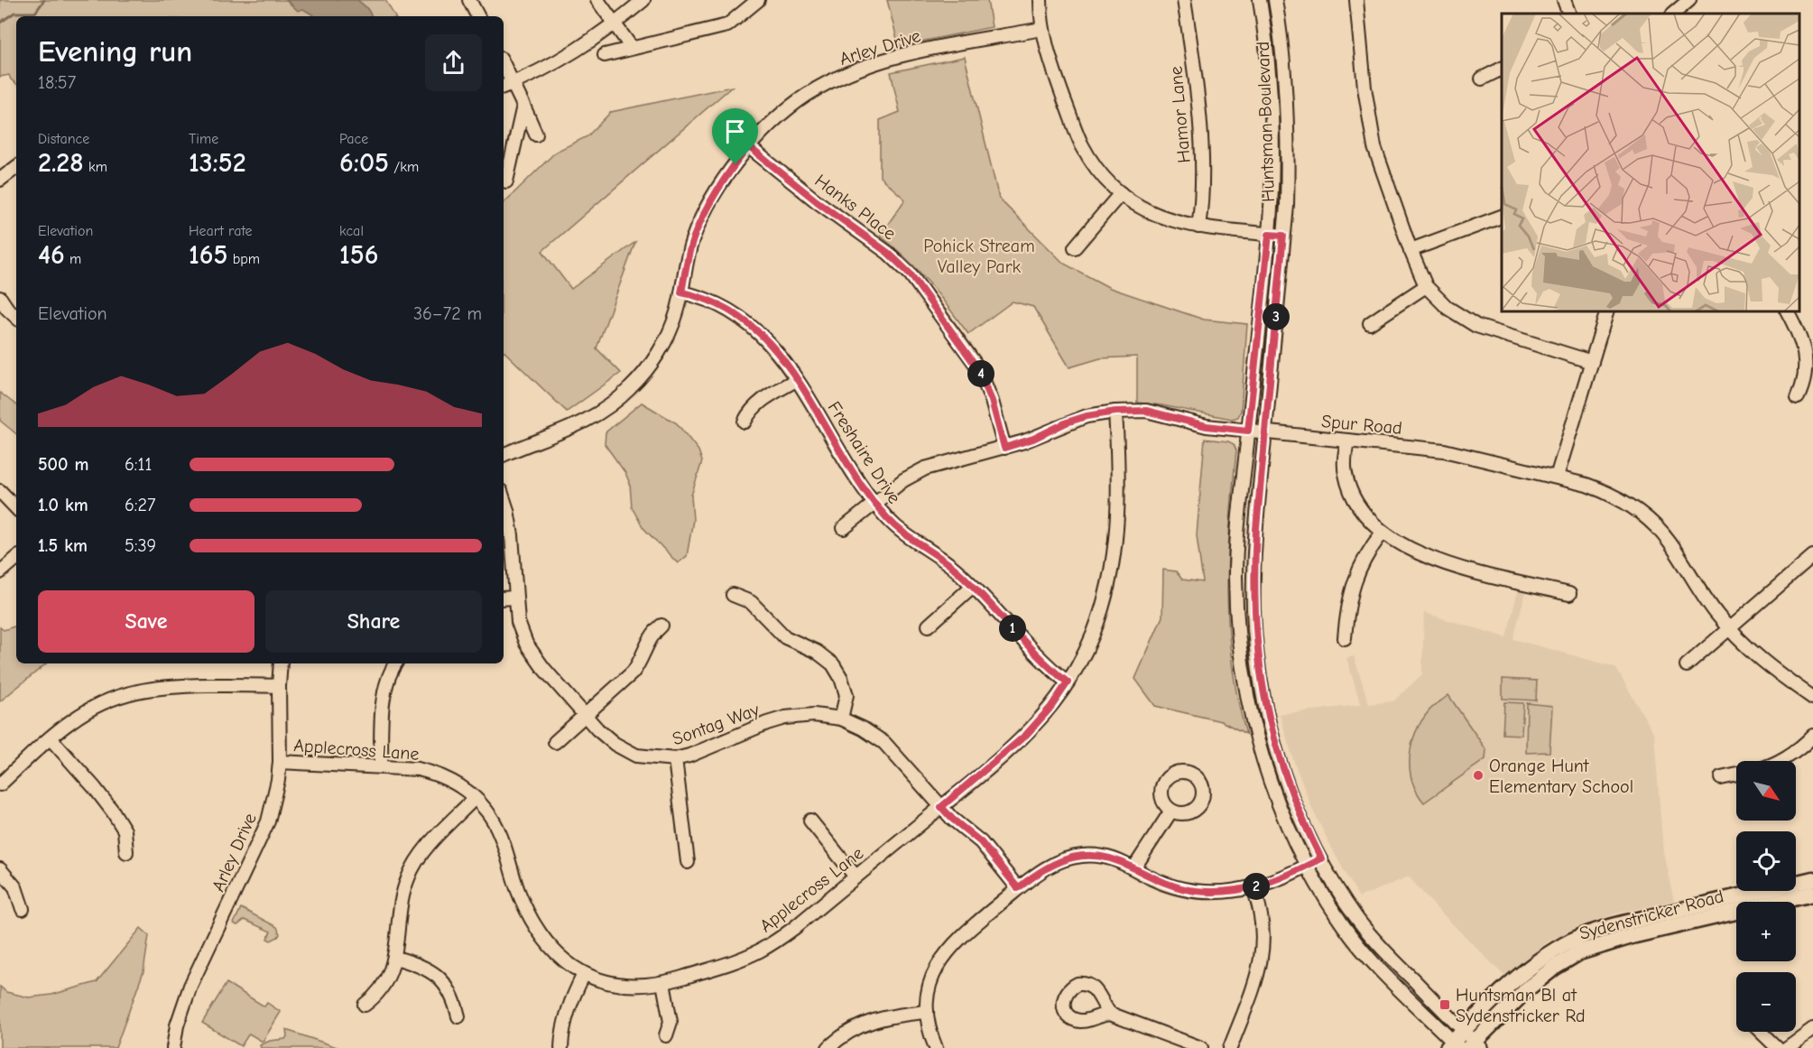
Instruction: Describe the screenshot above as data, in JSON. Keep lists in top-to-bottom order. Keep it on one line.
{"streets":{"main road":["Sydenstricker Road"],"street":["Arley Drive","Hamor Lane","Huntsman Boulevard","Hanks Place","Spur Road","Freshaire Drive","Sontag Way","Applecross Lane"]},"crossings":[["Arley Drive","Hanks Place"],["Arley Drive","Freshaire Drive"],["Arley Drive","Applecross Lane"],["Huntsman Boulevard","Spur Road"],["Huntsman Boulevard","Sydenstricker Road"],["Hanks Place","Spur Road"],["Spur Road","Freshaire Drive"],["Spur Road","Applecross Lane"],["Freshaire Drive","Applecross Lane"],["Sontag Way","Applecross Lane"]],"parks":["Pohick Stream Valley Park"],"places":{"other":["Orange Hunt Elementary School"],"transit":["Huntsman Bl at Sydenstricker Rd"]},"north":"bottom right","page":{"heading":["Evening run","18:57"],"stats":[["Distance","2.28 km"],["Time","13:52"],["Pace","6:05 /km"],["Elevation","46 m"],["Heart rate","165 bpm"],["kcal","156"]],"chart":["Elevation","36–72 m"],"pins":["3","4","1","2"],"list":[{"name":"500 m","note":"6:11"},{"name":"1.0 km","note":"6:27"},{"name":"1.5 km","note":"5:39"}],"buttons":["Save","Share"],"map_buttons":["+","−"]}}
